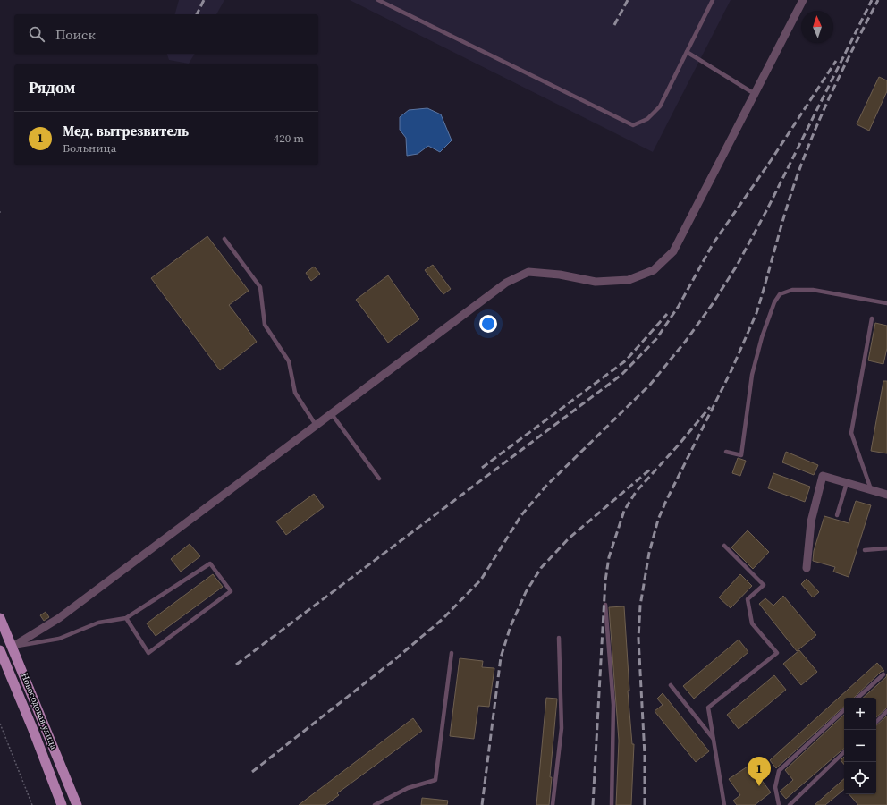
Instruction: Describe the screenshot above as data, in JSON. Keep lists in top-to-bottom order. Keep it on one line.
{"streets":{"main road":["Новосодовая улица"]},"north":"top","page":{"search":"Поиск","heading":"Рядом","list":[{"mark":"1","name":"Мед. вытрезвитель","note":"Больница","value":"420 m"}],"map_buttons":["+","−"],"pins":"1"}}
